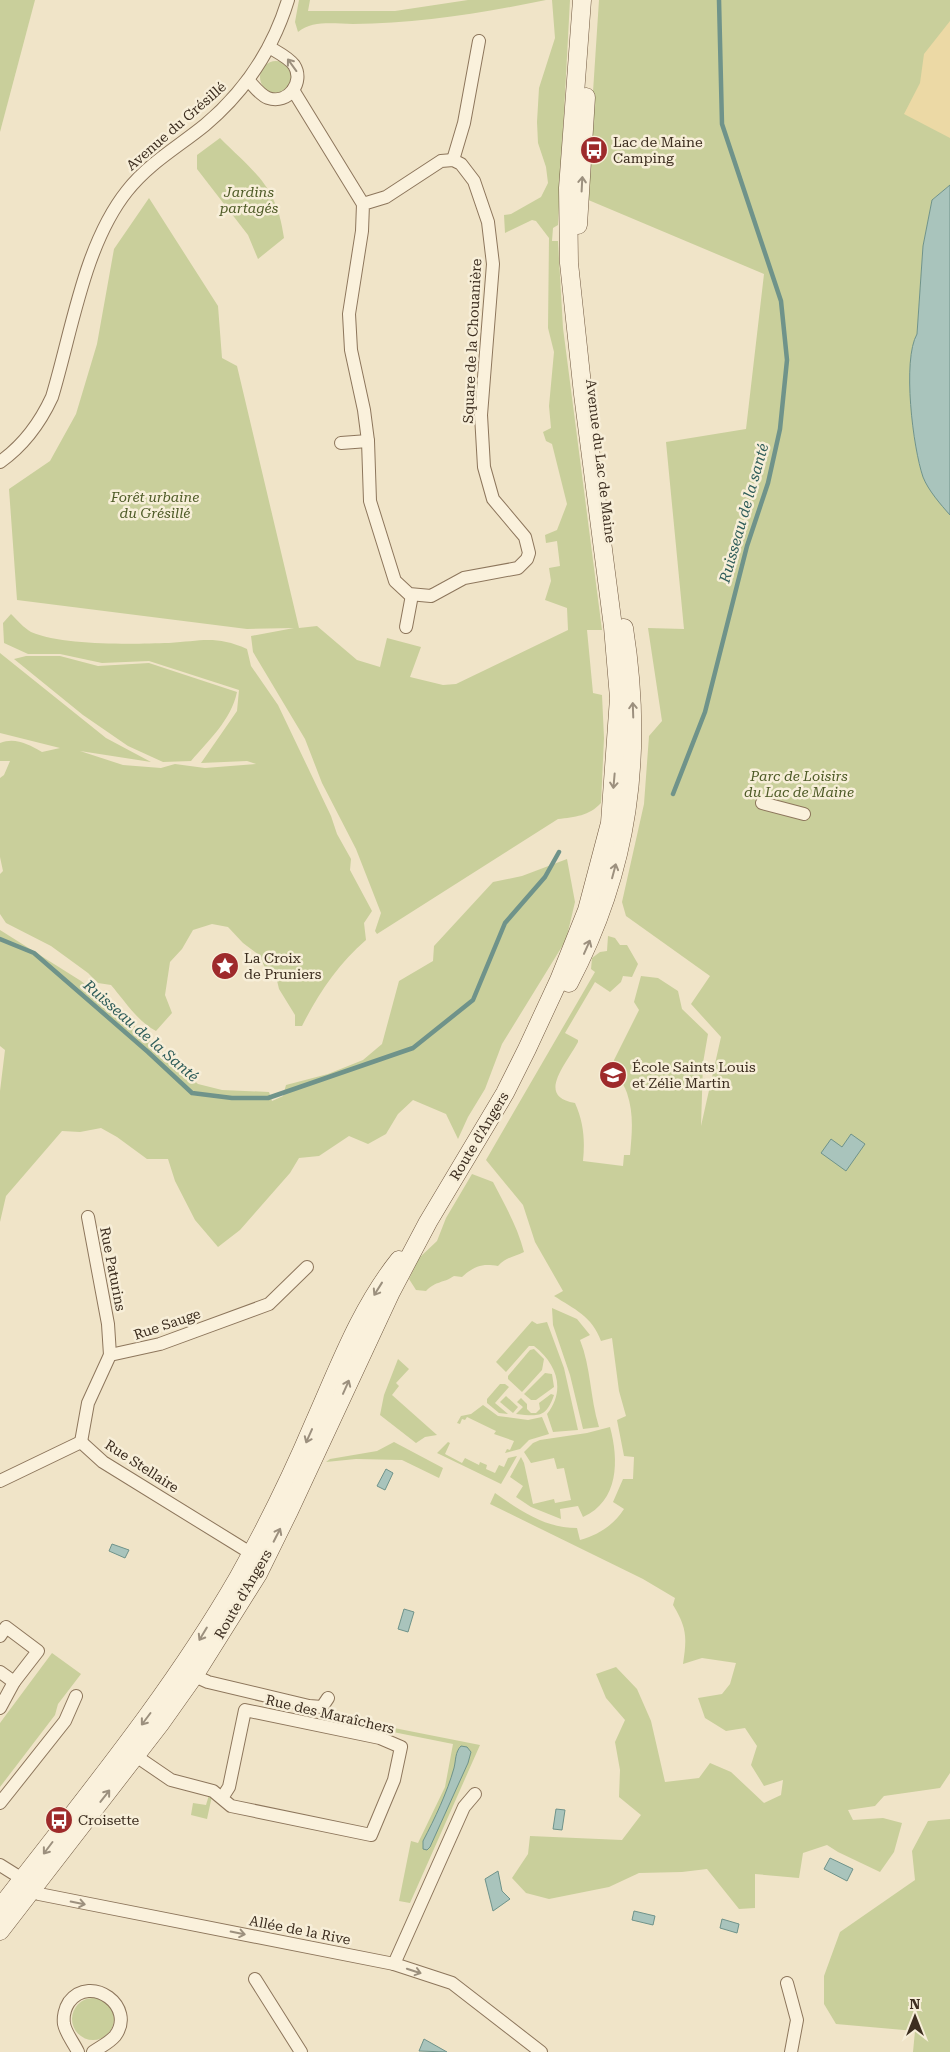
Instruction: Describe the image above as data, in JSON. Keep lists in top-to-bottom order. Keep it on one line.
{"streets":{"street":["Avenue du Grésillé","Square de la Chouanière","Avenue du Lac de Maine","Route d'Angers","Rue Paturins","Rue Sauge","Rue Stellaire","Rue des Maraîchers","Allée de la Rive"]},"crossings":[["Avenue du Lac de Maine","Route d'Angers"],["Route d'Angers","Rue Stellaire"],["Route d'Angers","Rue des Maraîchers"],["Route d'Angers","Allée de la Rive"],["Rue Paturins","Rue Sauge"]],"one_way":["Allée de la Rive"],"water":["Ruisseau de la santé","Ruisseau de la Santé"],"parks":["Jardins partagés","Forêt urbaine du Grésillé","Parc de Loisirs du Lac de Maine"],"places":{"bus stop":["Lac de Maine Camping","Croisette"],"place":["La Croix de Pruniers"],"school or university":["École Saints Louis et Zélie Martin"]},"north":"top"}
